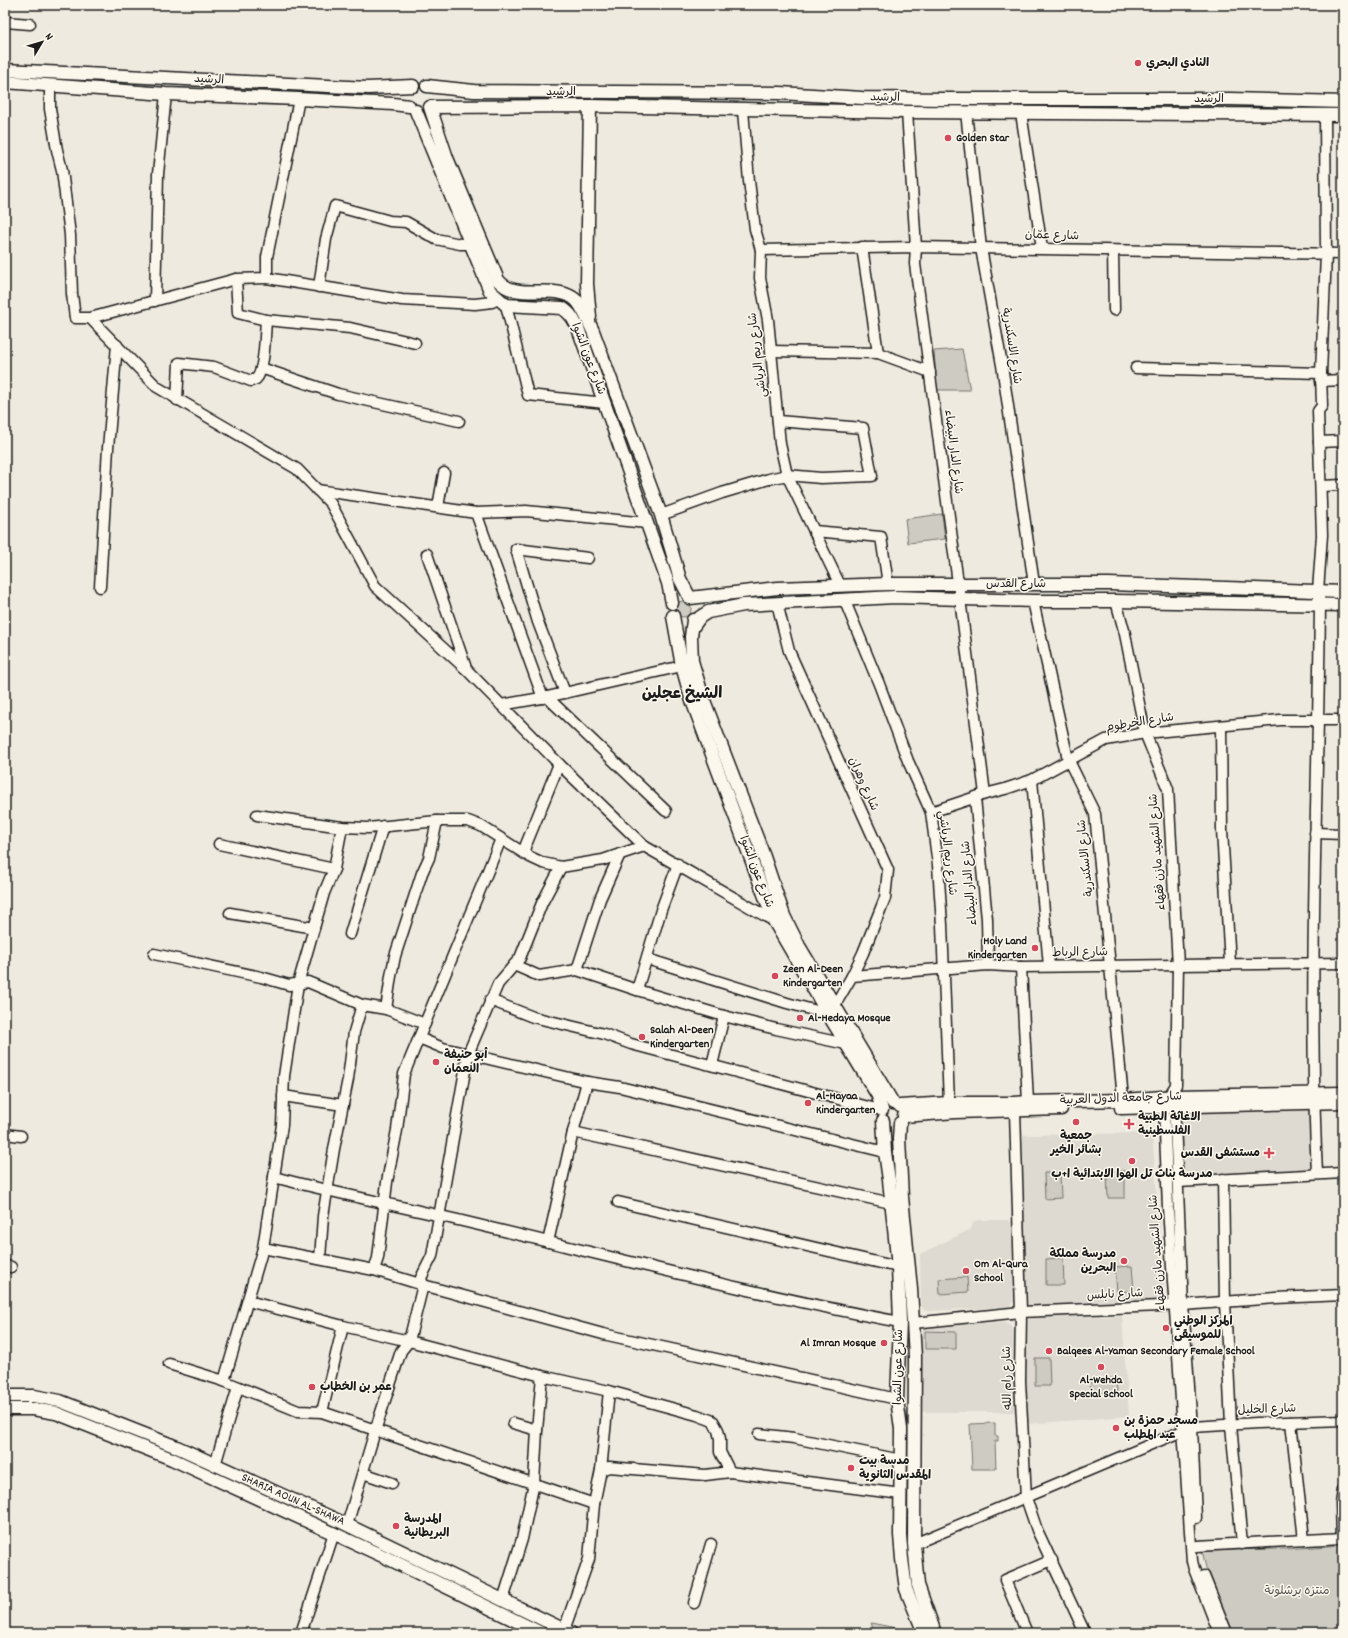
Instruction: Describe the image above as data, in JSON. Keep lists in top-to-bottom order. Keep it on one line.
{"streets":{"main road":["الرشيد","شارع عون الشوا","شارع القدس","شارع جامعة الدول العربية","SHARIA AOUN AL-SHAWA"],"street":["شارع عمّان","شارع الاسكندرية","شارع ريم الرياشي","شارع الدار البيضاء","شارع الخرطوم","شارع وهران","شارع الشهيد مازن فقهاء","شارع الرباط","شارع نابلس","شارع رام الله","شارع الخليل"]},"crossings":[["الرشيد","شارع الاسكندرية"],["الرشيد","شارع ريم الرياشي"],["الرشيد","شارع عون الشوا"],["الرشيد","شارع الدار البيضاء"],["شارع عمّان","شارع الاسكندرية"],["شارع عمّان","شارع ريم الرياشي"],["شارع عمّان","شارع الدار البيضاء"],["شارع الاسكندرية","شارع القدس"],["شارع الاسكندرية","شارع الخرطوم"],["شارع الاسكندرية","شارع الرباط"],["شارع ريم الرياشي","شارع القدس"],["شارع ريم الرياشي","شارع الخرطوم"],["شارع ريم الرياشي","شارع الرباط"],["شارع ريم الرياشي","شارع جامعة الدول العربية"],["شارع عون الشوا","شارع القدس"],["شارع عون الشوا","شارع جامعة الدول العربية"],["شارع عون الشوا","شارع نابلس"],["شارع عون الشوا","شارع الخليل"],["شارع الدار البيضاء","شارع القدس"],["شارع الدار البيضاء","شارع الخرطوم"],["شارع الدار البيضاء","شارع الرباط"],["شارع القدس","شارع وهران"],["شارع القدس","شارع الشهيد مازن فقهاء"],["شارع الخرطوم","شارع الشهيد مازن فقهاء"],["شارع وهران","شارع الرباط"],["شارع الشهيد مازن فقهاء","شارع الرباط"],["شارع الشهيد مازن فقهاء","شارع جامعة الدول العربية"],["شارع الشهيد مازن فقهاء","شارع نابلس"],["شارع الشهيد مازن فقهاء","شارع الخليل"],["شارع جامعة الدول العربية","شارع رام الله"],["شارع نابلس","شارع رام الله"],["شارع رام الله","شارع الخليل"]],"districts":["الشيخ عجلين"],"parks":["منتزه برشلونة"],"places":{"other":["النادي البحري","Golden Star","Holy Land Kindergarten","Zeen Al-Deen Kindergarten","Al-Hedaya Mosque","Salah Al-Deen Kindergarten","أبو حنيفة النعمان","Al-Hayaa Kindergarten","جمعية بشائر الخير","مدرسة بنات تل الهوا الابتدائية ا+ب","مدرسة مملكة البحرين","Om Al-Qura School","المركز الوطني للموسيقى","Al Imran Mosque","Balqees Al-Yaman Secondary Female School","Al-Wehda Special School","عمر بن الخطاب","مسجد حمزة بن عبد المطلب","مدسة بيت المقدس الثانوية","المدرسة البريطانية"],"health":["الاغاثة الطبية الفلسطينية","مستشفى القدس"]},"north":"top right"}
